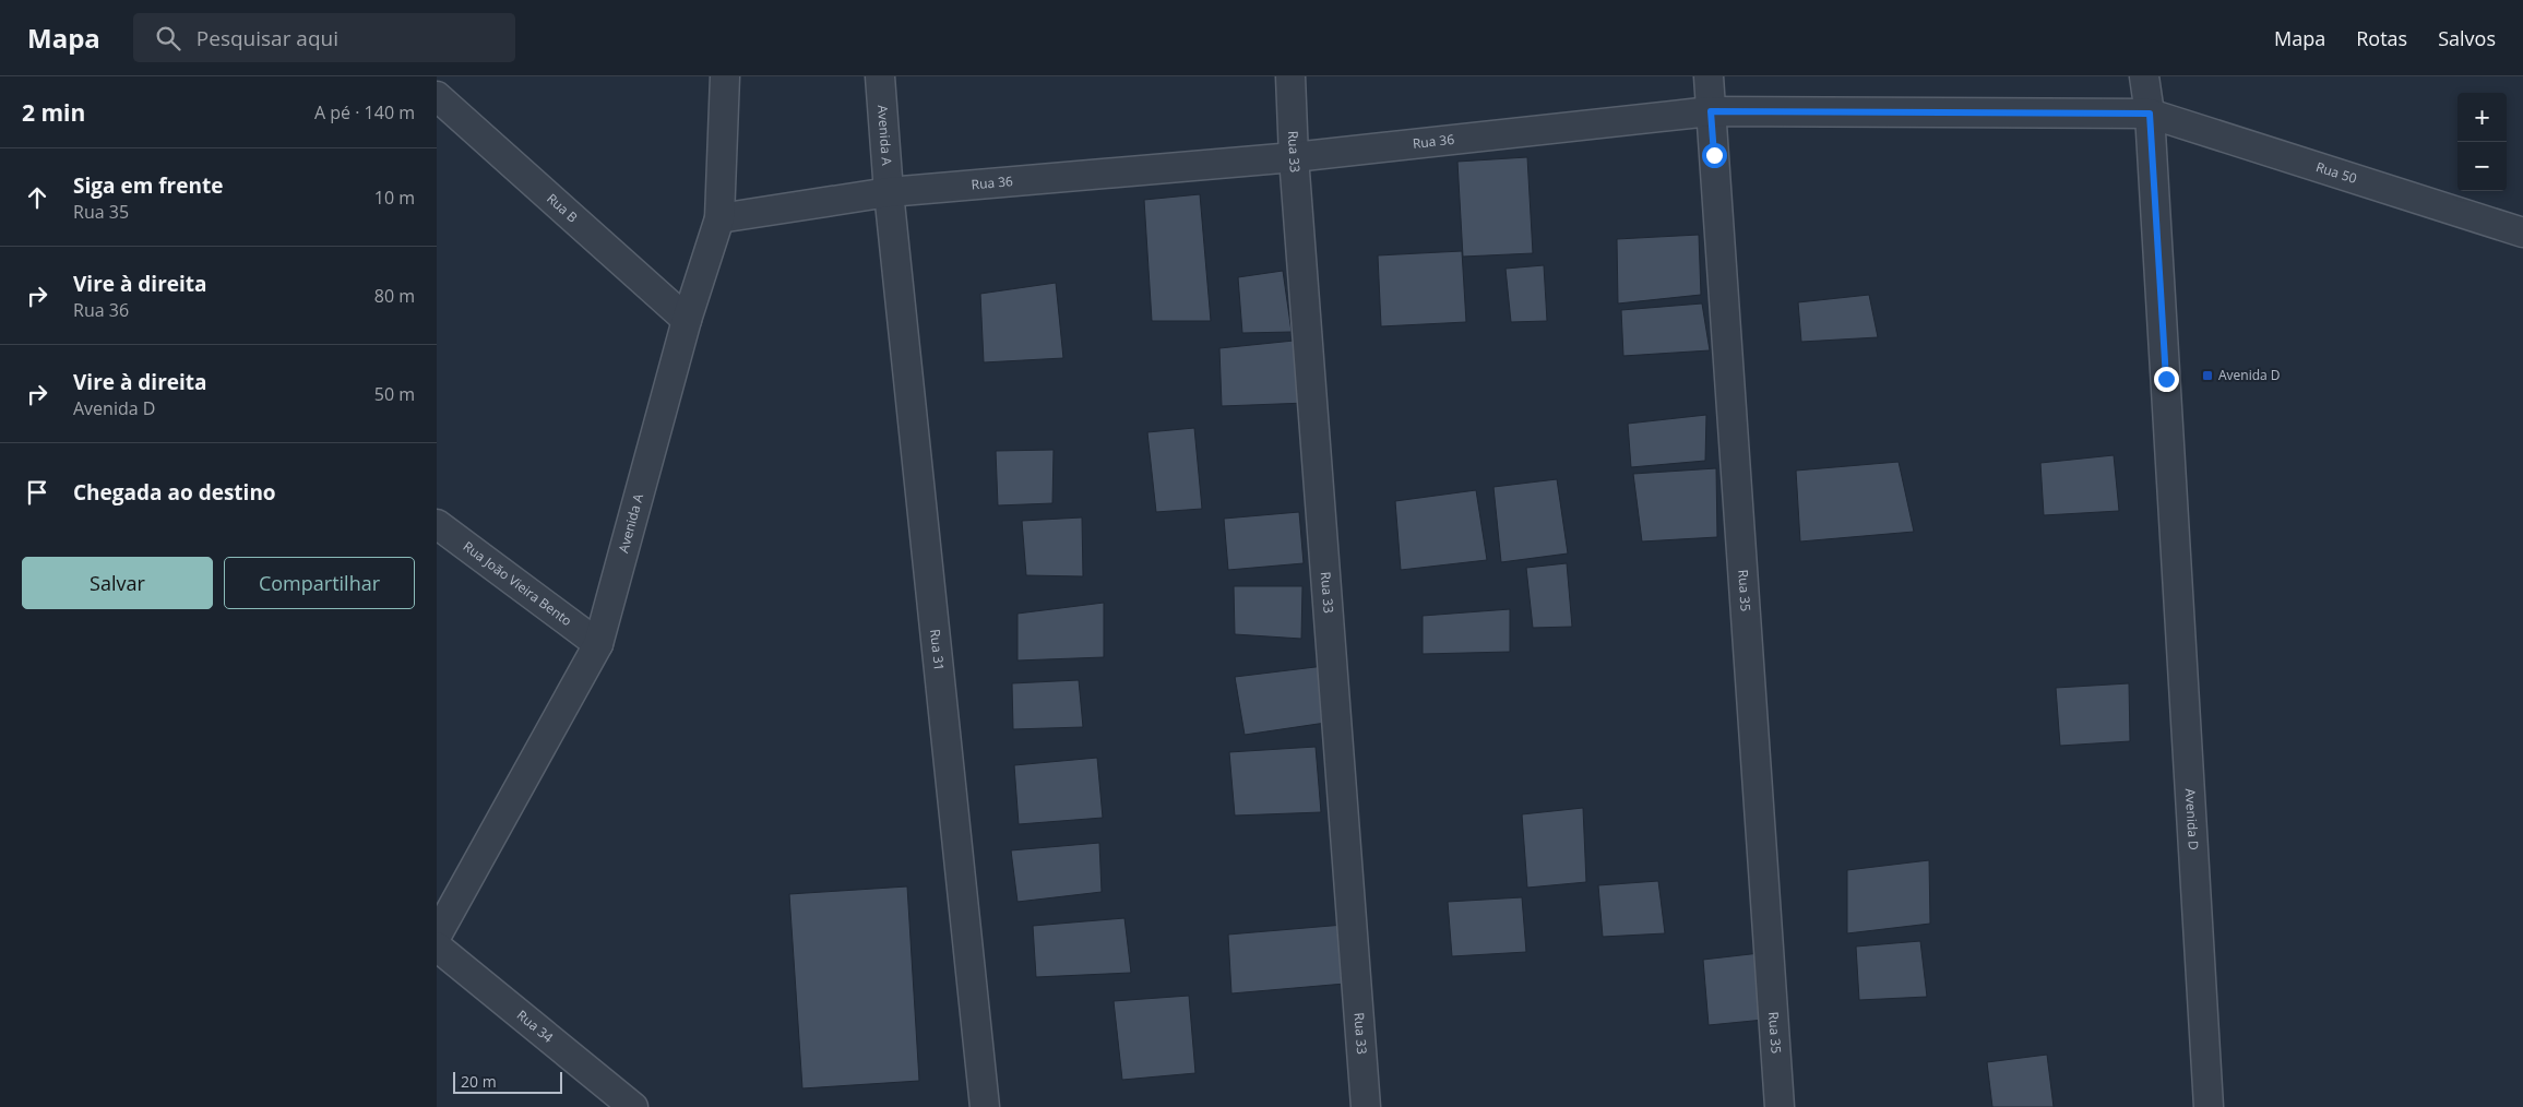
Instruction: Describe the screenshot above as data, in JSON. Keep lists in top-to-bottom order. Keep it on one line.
{"streets":{"street":["Avenida A","Rua 36","Rua 33","Rua 50","Rua B","Rua João Vieira Bento","Rua 35","Rua 31","Avenida D","Rua 34"]},"crossings":[["Avenida A","Rua 36"],["Avenida A","Rua B"],["Avenida A","Rua João Vieira Bento"],["Avenida A","Rua 31"],["Rua 36","Rua 33"],["Rua 36","Rua 50"],["Rua 36","Rua 35"],["Rua 36","Rua 31"],["Rua 36","Avenida D"],["Rua 50","Avenida D"]],"places":{"transit":["Avenida D"]},"scale_bar":"20 m","page":{"header":"Mapa","search":"Pesquisar aqui","nav":["Mapa","Rotas","Salvos"],"heading":["2 min","A pé · 140 m"],"map_buttons":["+","−"],"list":[["Siga em frente","Rua 35","10 m"],["Vire à direita","Rua 36","80 m"],["Vire à direita","Avenida D","50 m"],"Chegada ao destino"],"buttons":["Salvar","Compartilhar"],"scale":"20 m"}}
